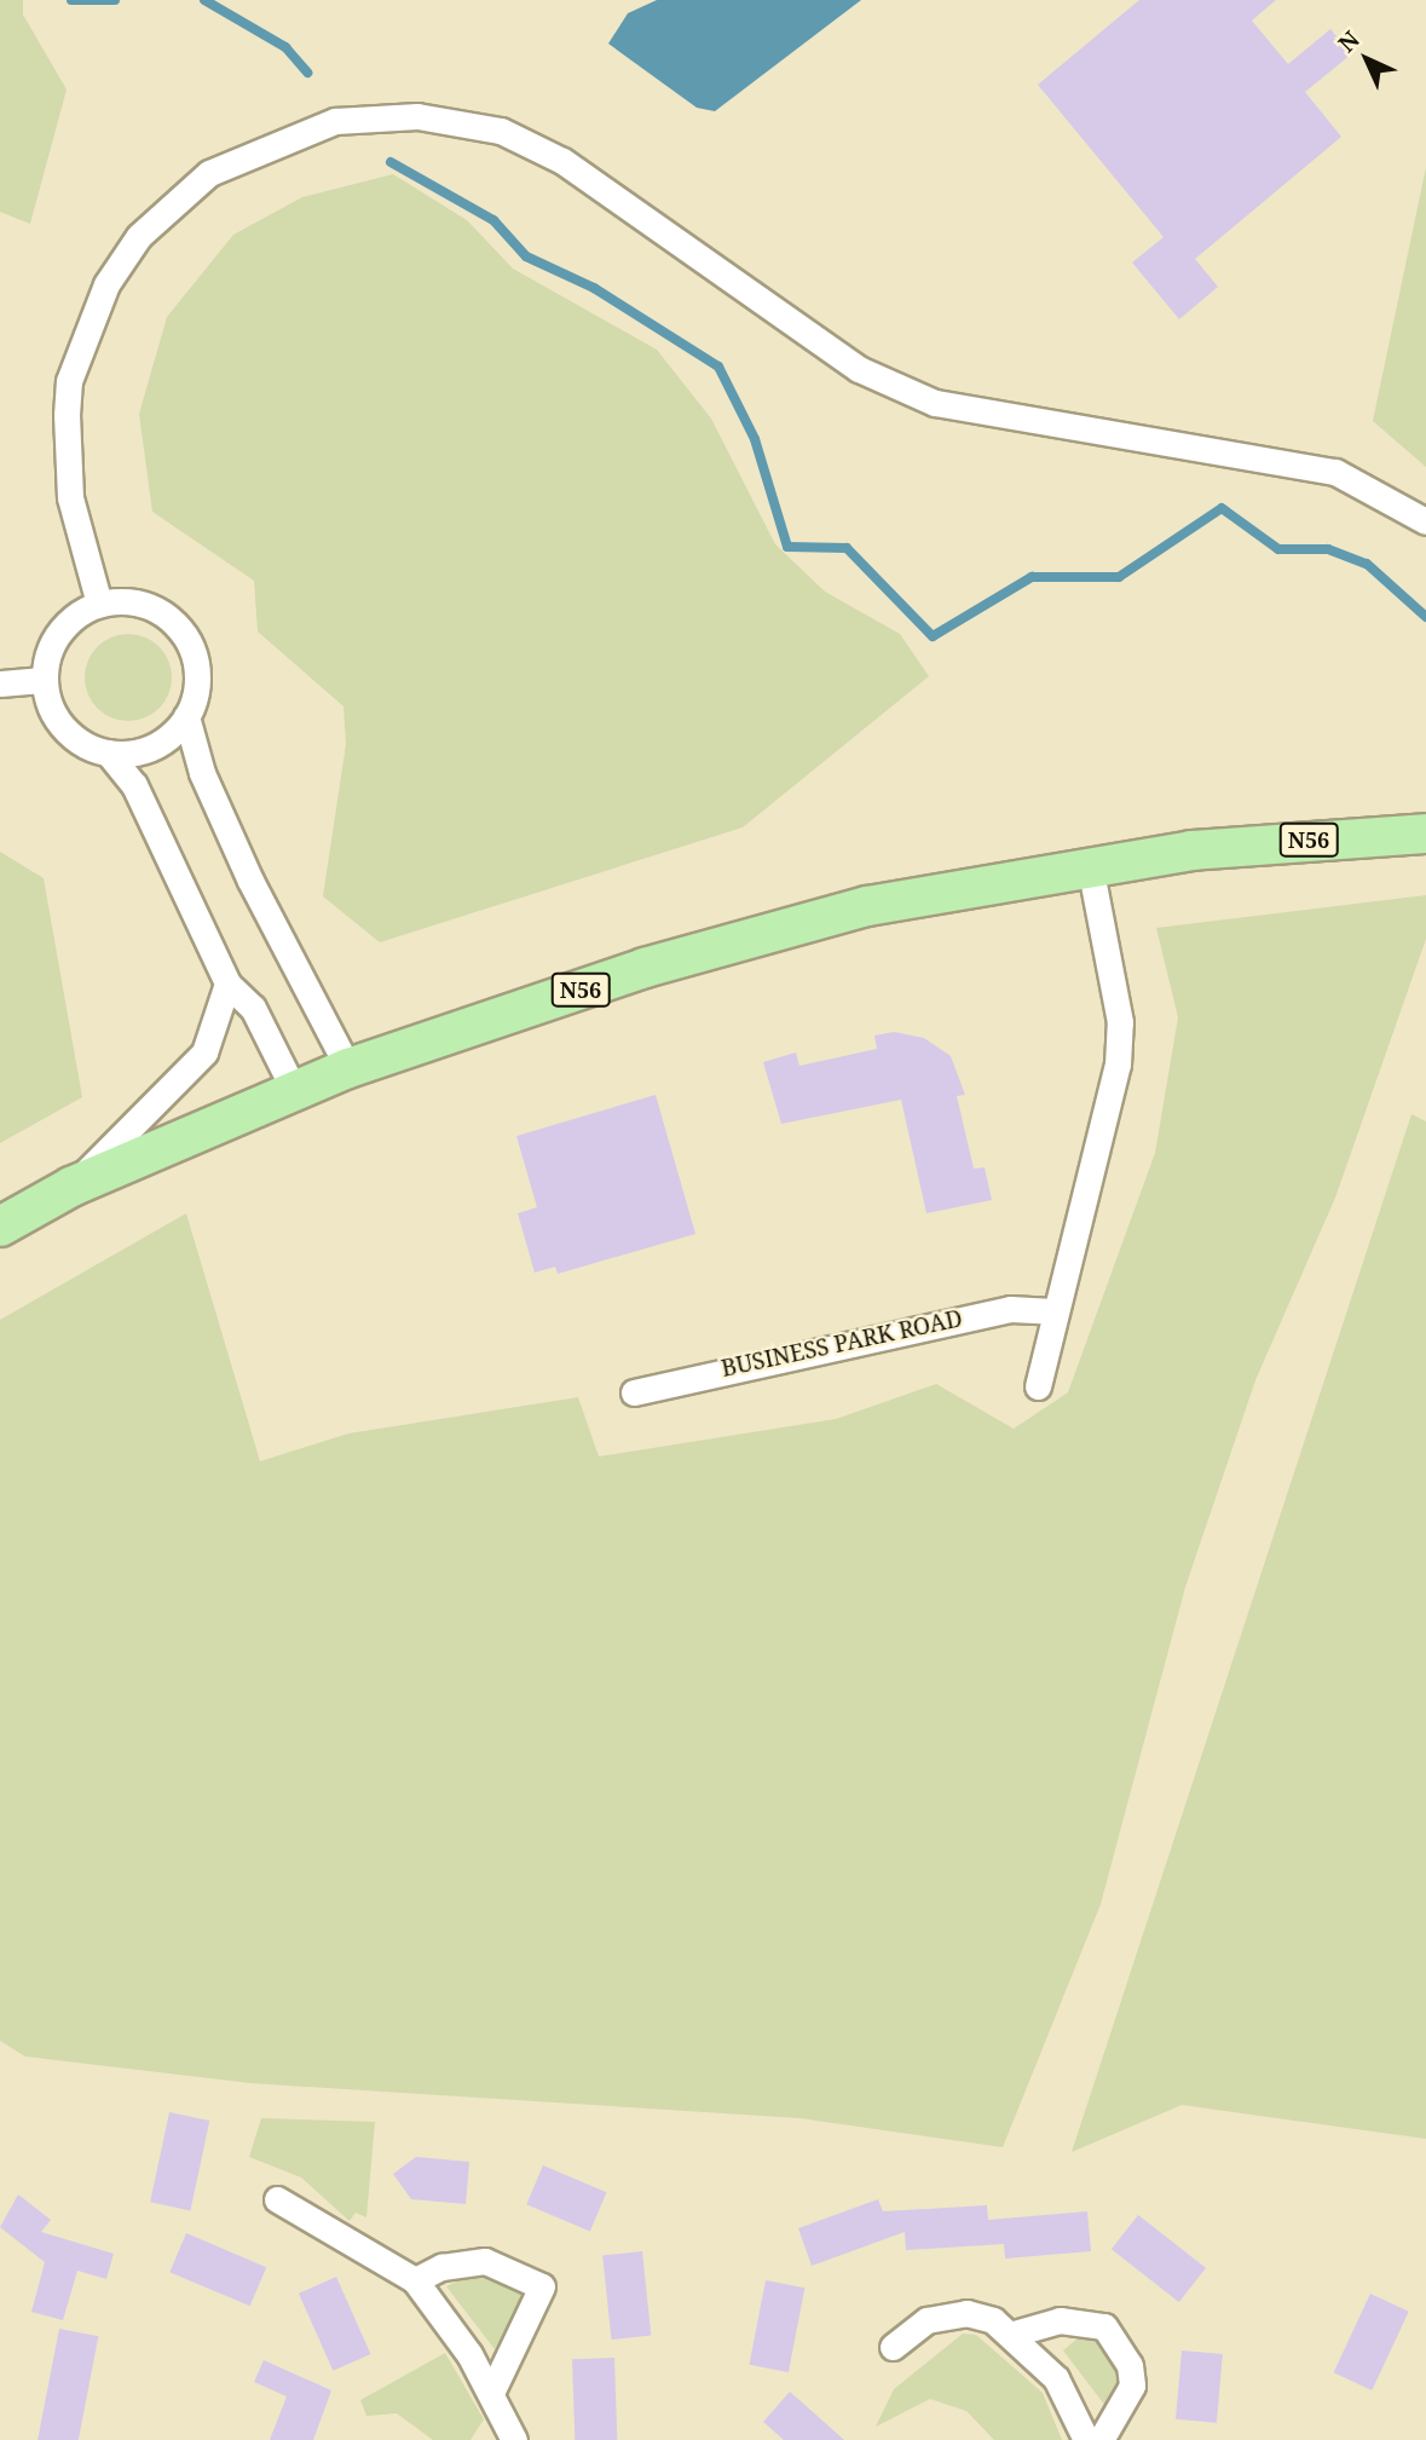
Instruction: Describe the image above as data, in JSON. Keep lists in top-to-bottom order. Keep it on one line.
{"streets":{"main road":["N56"],"street":["BUSINESS PARK ROAD"]},"north":"top left"}
